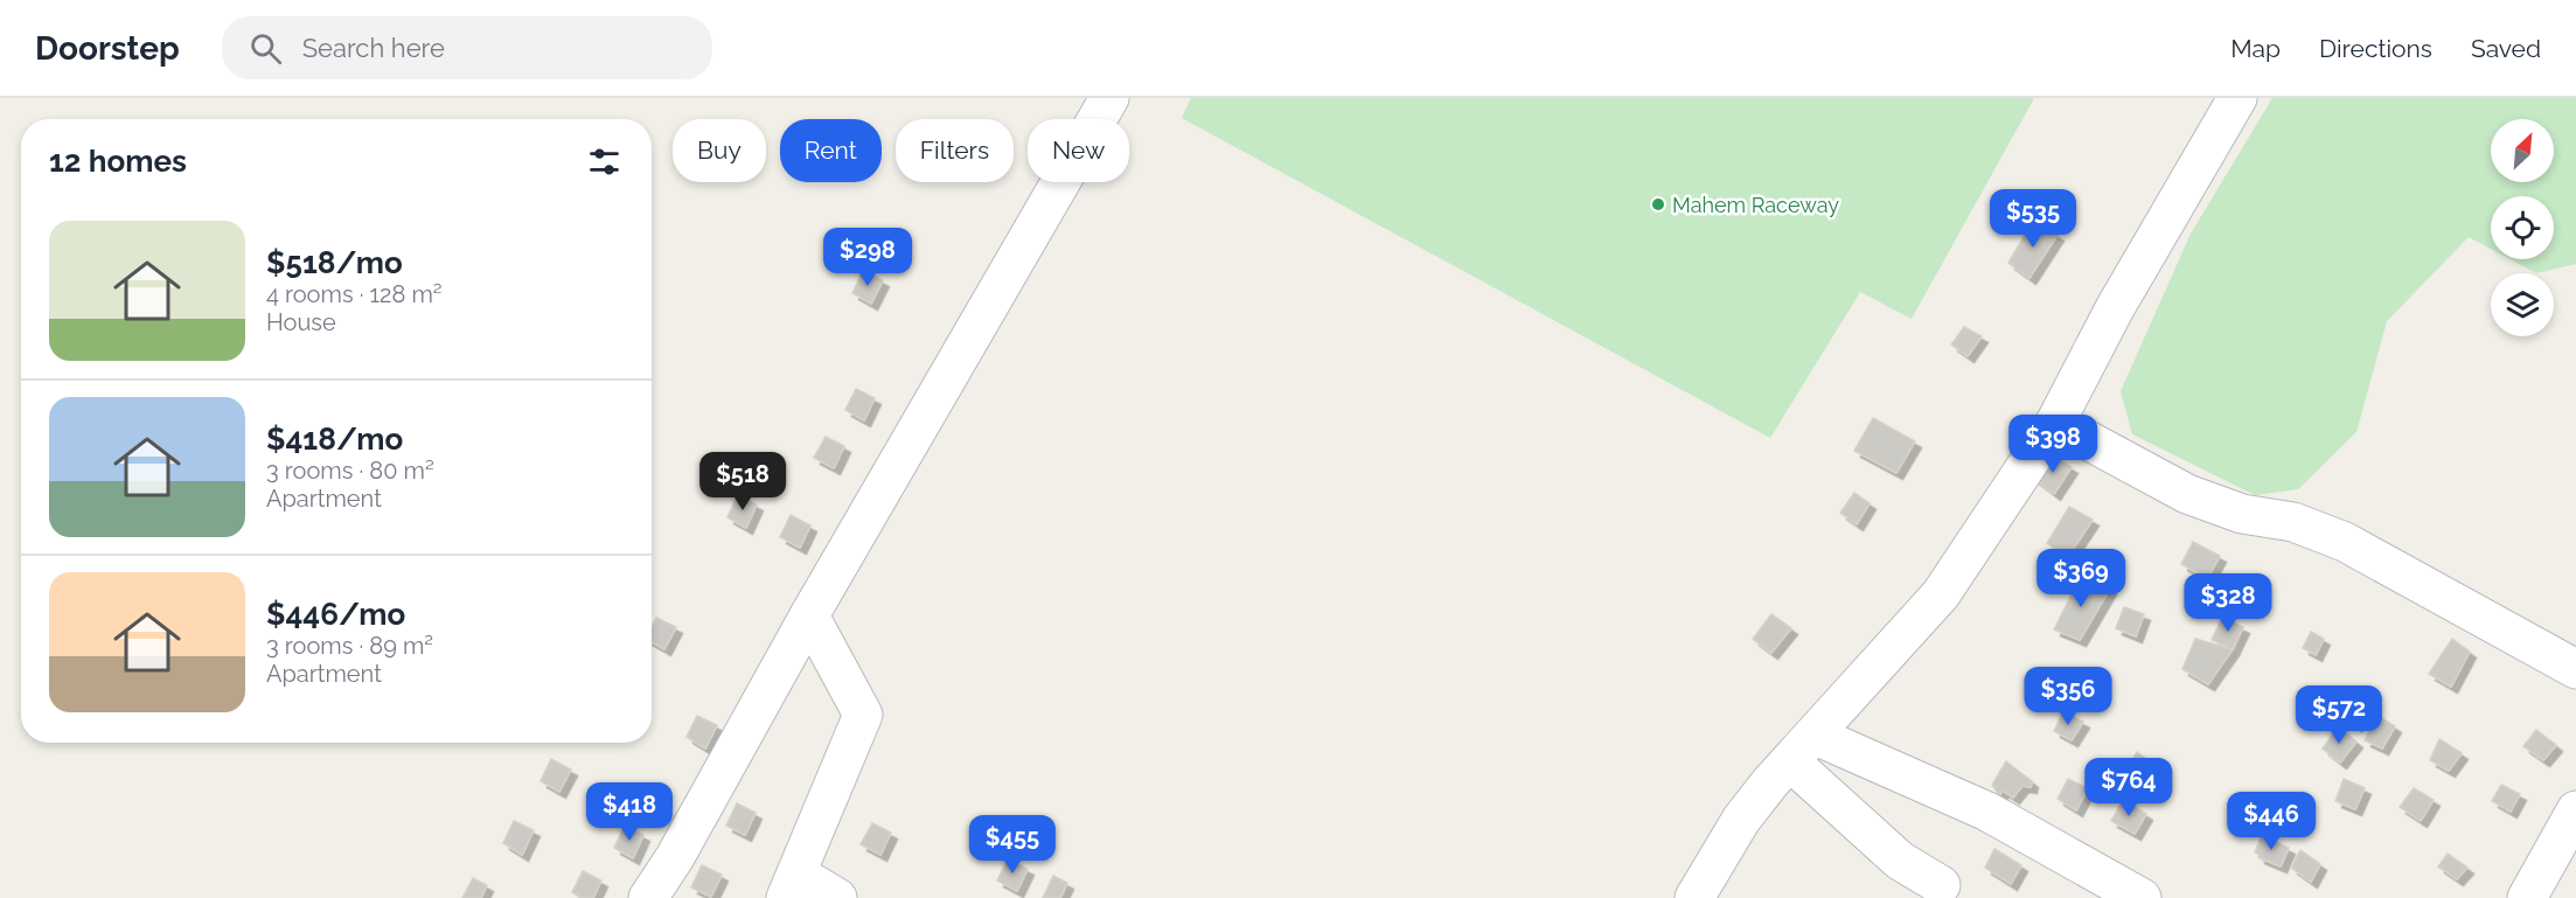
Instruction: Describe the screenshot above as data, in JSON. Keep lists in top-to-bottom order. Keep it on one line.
{"places":["Mahem Raceway"],"north":"top right","page":{"header":"Doorstep","search":"Search here","nav":["Map","Directions","Saved"],"chip":["Buy","Rent","Filters","New"],"heading":"12 homes","price":["$535","$298","$398","$518","$369","$328","$356","$572","$764","$418","$446","$455"],"list":[{"name":"$518/mo","note":"4 rooms · 128 m² · House"},{"name":"$418/mo","note":"3 rooms · 80 m² · Apartment"},{"name":"$446/mo","note":"3 rooms · 89 m² · Apartment"}]}}
